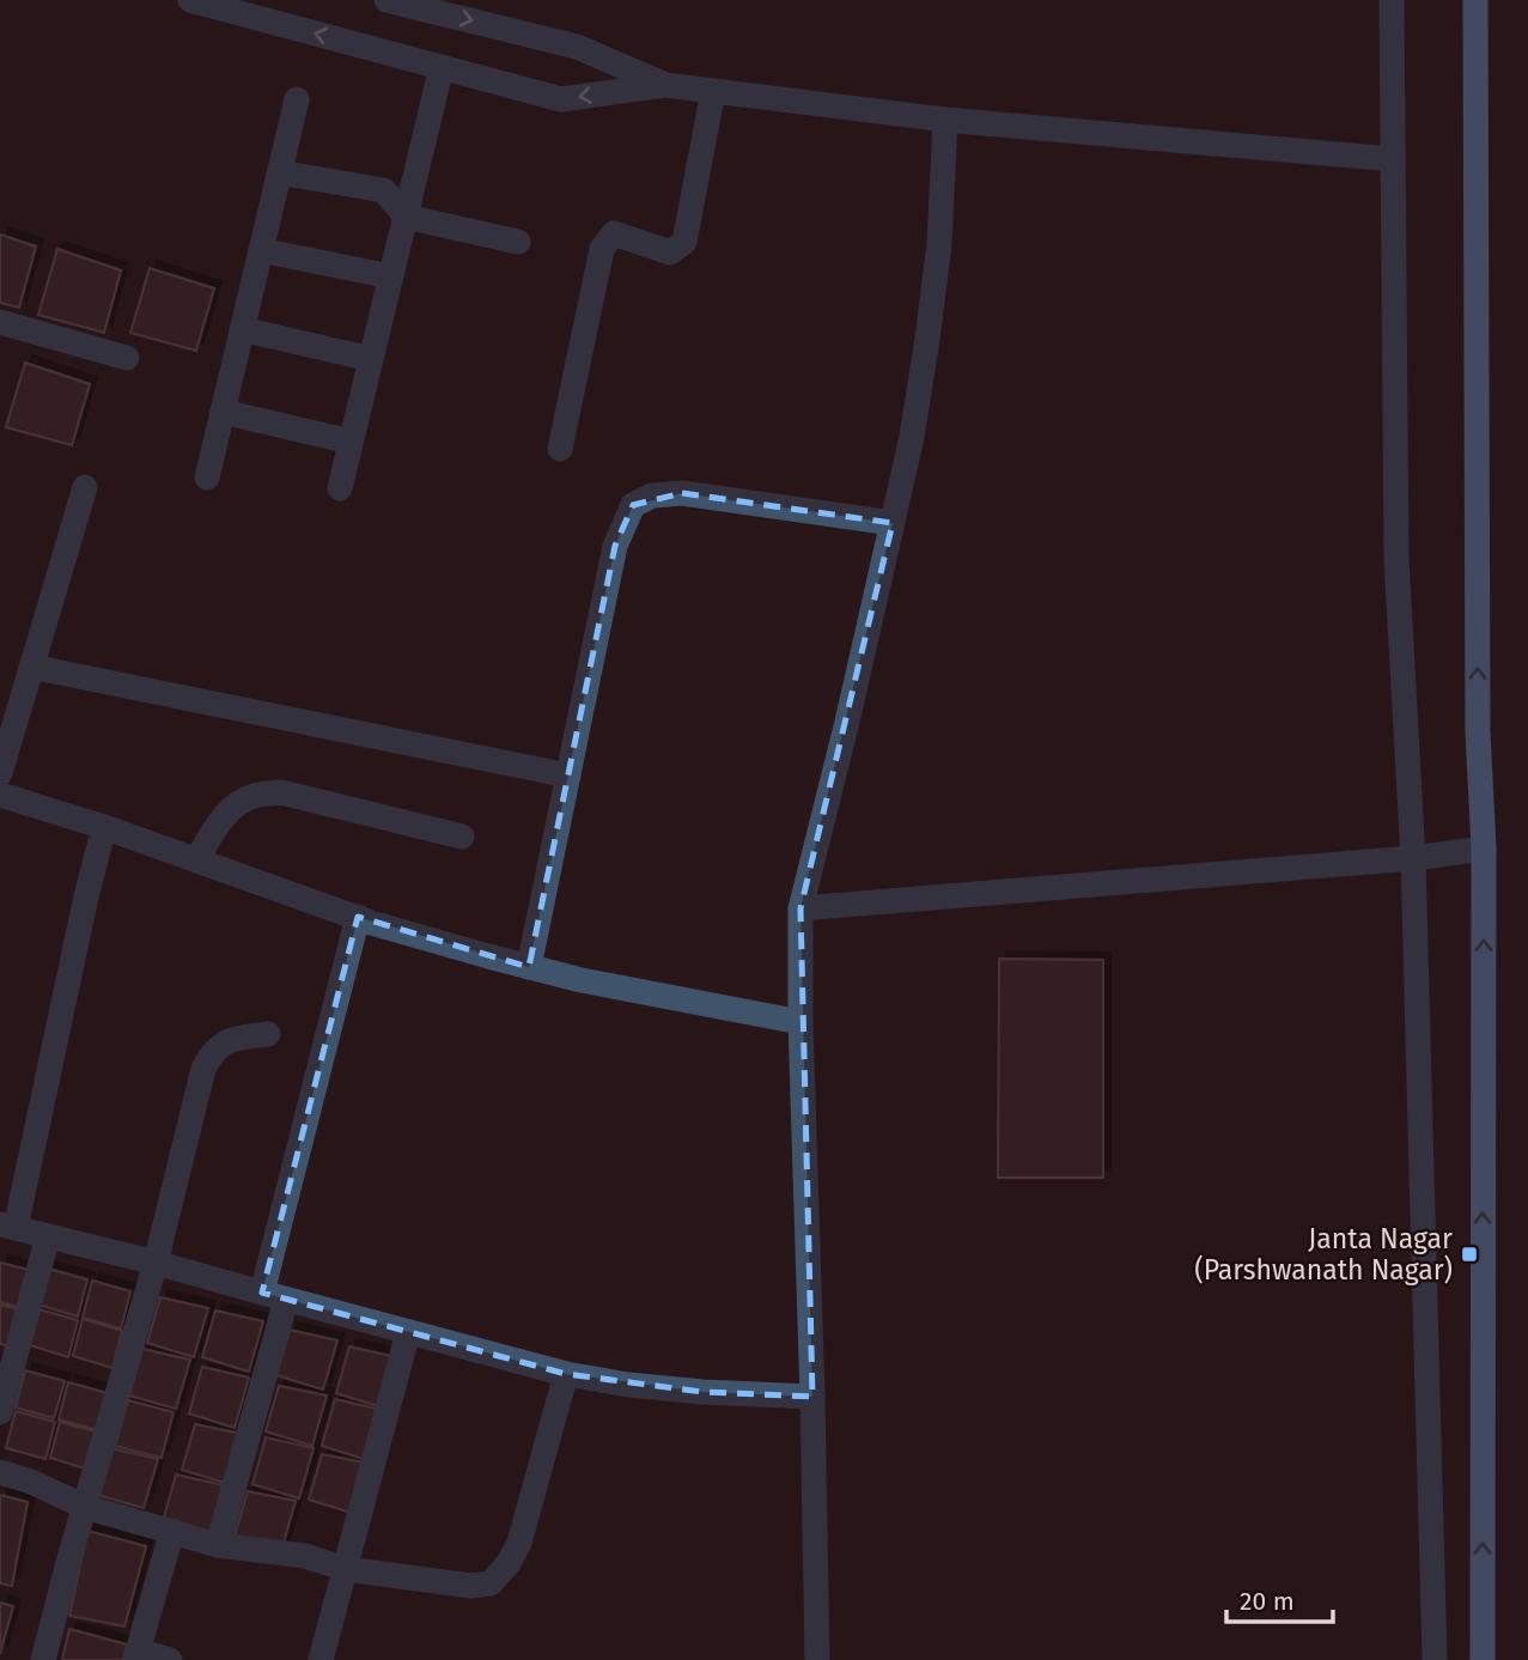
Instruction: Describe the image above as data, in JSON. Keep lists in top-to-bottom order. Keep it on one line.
{"places":{"transit":["Janta Nagar (Parshwanath Nagar)"]},"scale_bar":"20 m"}
